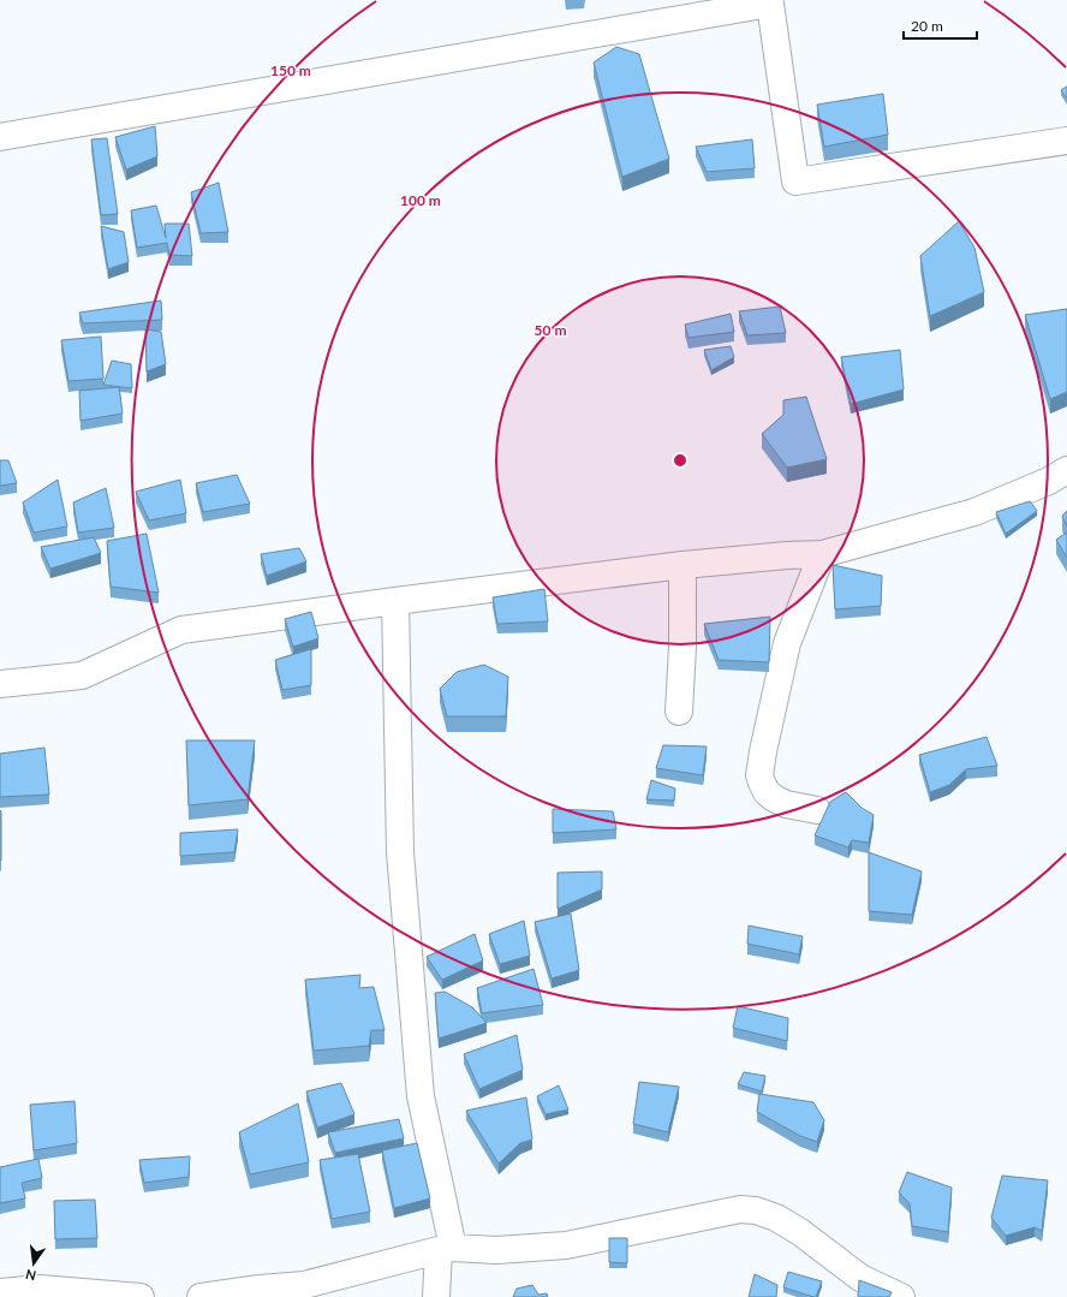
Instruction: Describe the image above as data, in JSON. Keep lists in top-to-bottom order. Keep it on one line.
{"scale_bar":"20 m","north":"bottom","rings":["150 m","100 m","50 m"]}
